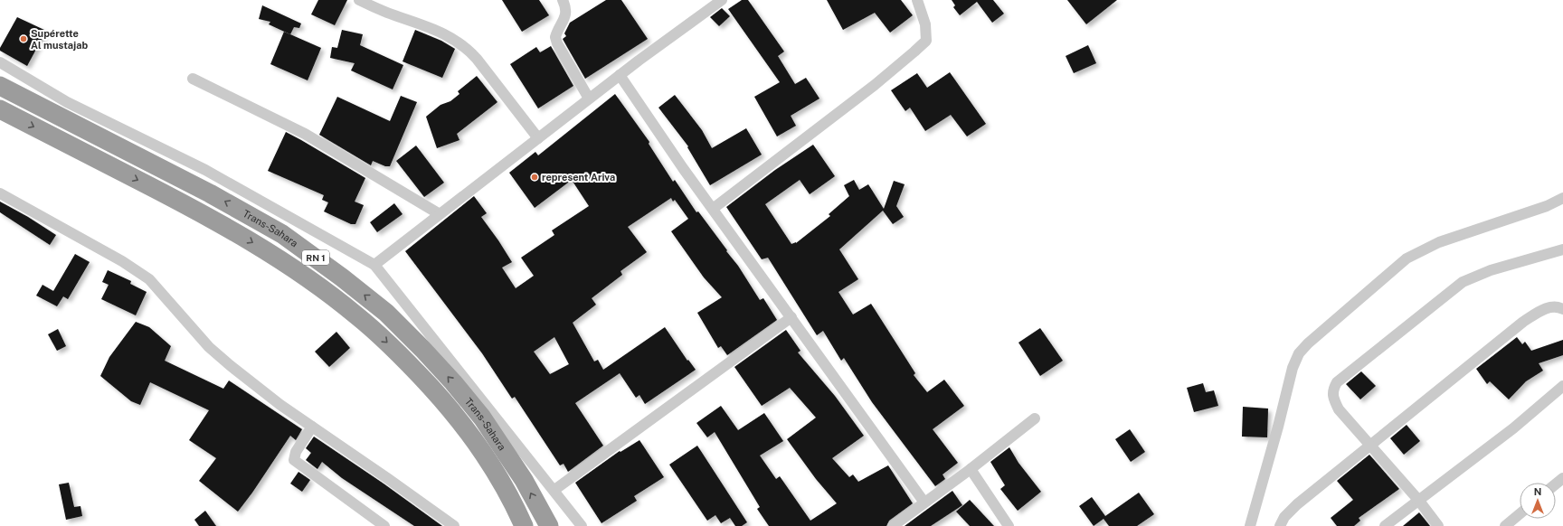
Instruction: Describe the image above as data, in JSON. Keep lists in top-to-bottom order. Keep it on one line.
{"streets":{"highway":["Trans-Sahara","RN 1"]},"places":["Supérette Al mustajab","represent Ariva"],"north":"top"}
